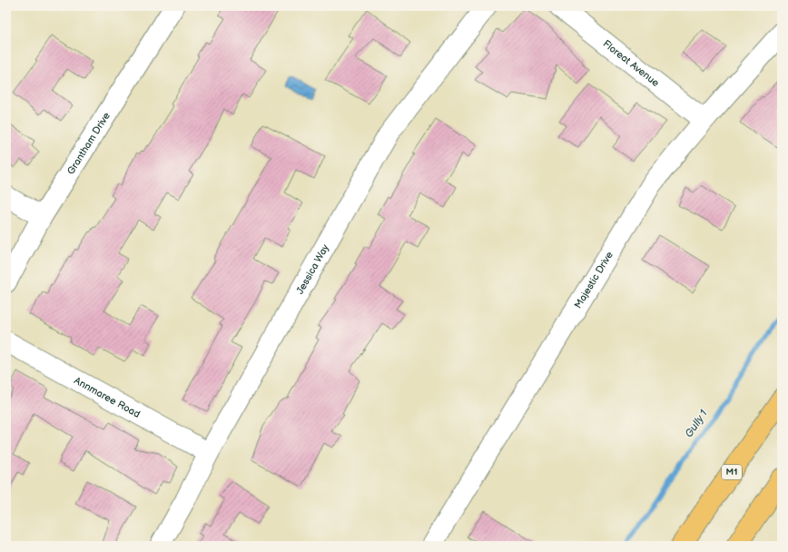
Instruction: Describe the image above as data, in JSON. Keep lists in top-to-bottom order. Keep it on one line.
{"streets":{"highway":["M1"],"street":["Floreat Avenue","Grantham Drive","Jessica Way","Majestic Drive","Annmaree Road"]},"crossings":[["Floreat Avenue","Majestic Drive"],["Jessica Way","Annmaree Road"]],"water":["Gully 1"]}
